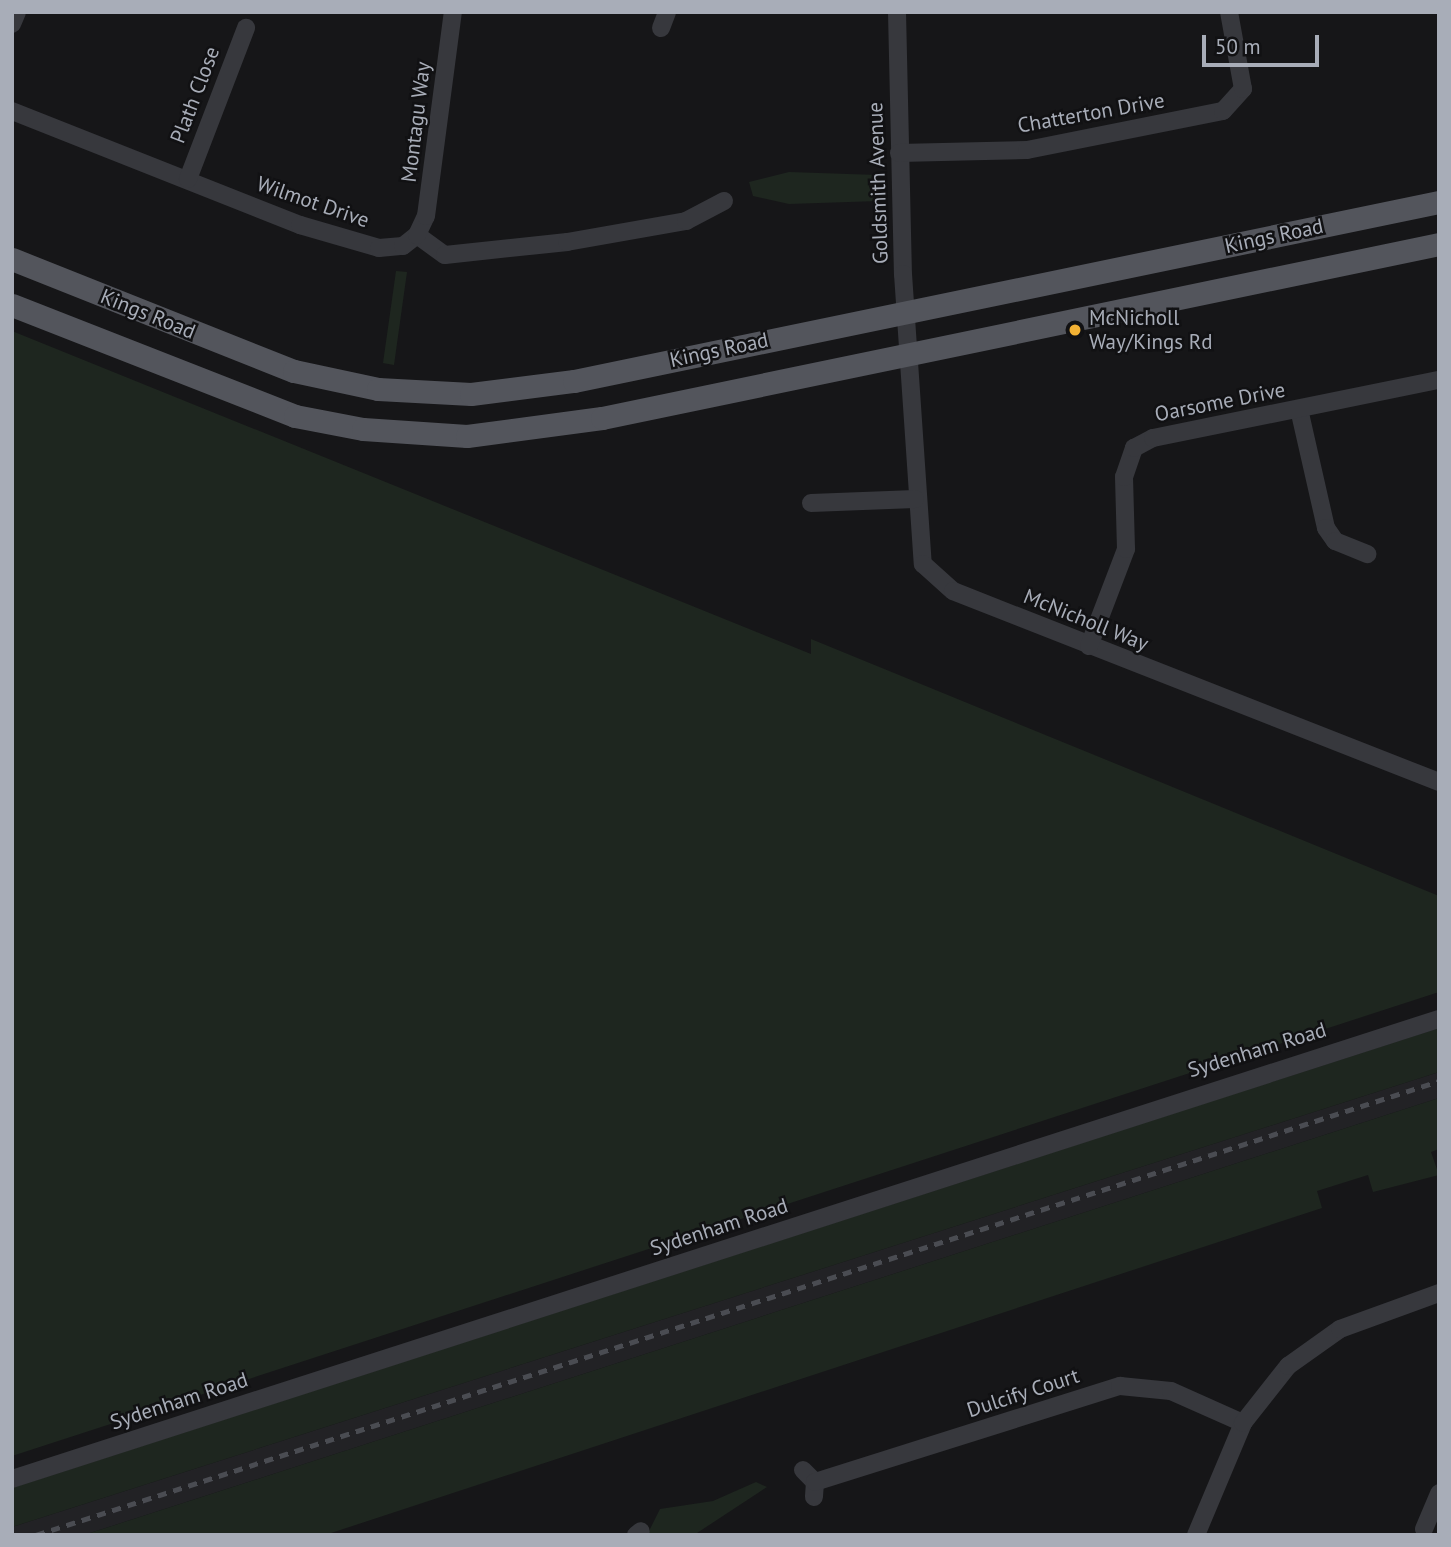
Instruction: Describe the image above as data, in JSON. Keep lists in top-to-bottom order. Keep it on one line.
{"streets":{"main road":["Kings Road"],"street":["Plath Close","Chatterton Drive","Montagu Way","Goldsmith Avenue","Wilmot Drive","Oarsome Drive","McNicholl Way","Sydenham Road","Dulcify Court"]},"crossings":[["Plath Close","Wilmot Drive"],["Chatterton Drive","Goldsmith Avenue"],["Montagu Way","Wilmot Drive"],["Goldsmith Avenue","Kings Road"],["Goldsmith Avenue","McNicholl Way"],["Kings Road","McNicholl Way"],["Oarsome Drive","McNicholl Way"]],"places":["McNicholl Way/Kings Rd"],"scale_bar":"50 m"}
